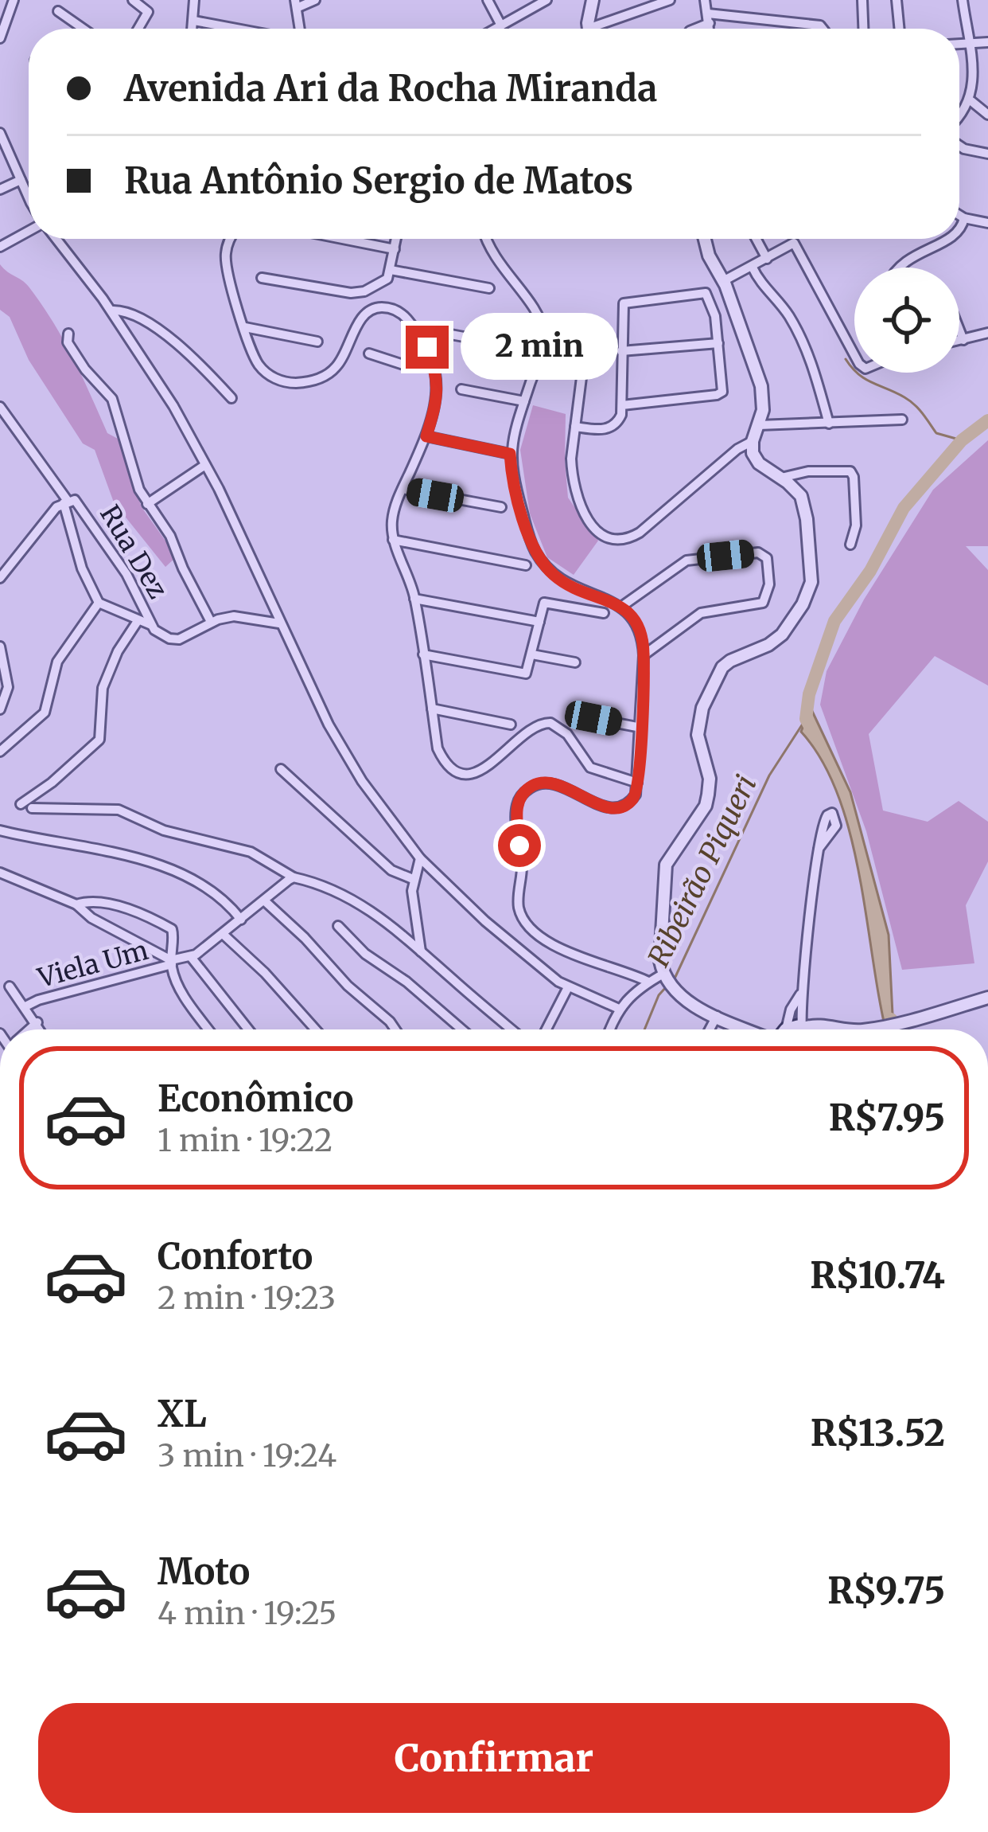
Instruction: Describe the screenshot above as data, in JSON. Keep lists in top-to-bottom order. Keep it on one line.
{"streets":{"street":["Rua Dez","Viela Um"]},"water":["Ribeirão Piqueri"],"page":{"banner":["Avenida Ari da Rocha Miranda","Rua Antônio Sergio de Matos"],"bubble":"2 min","list":[{"name":"Econômico","note":"1 min · 19:22","value":"R$7.95"},{"name":"Conforto","note":"2 min · 19:23","value":"R$10.74"},{"name":"XL","note":"3 min · 19:24","value":"R$13.52"},{"name":"Moto","note":"4 min · 19:25","value":"R$9.75"}],"buttons":"Confirmar"}}
